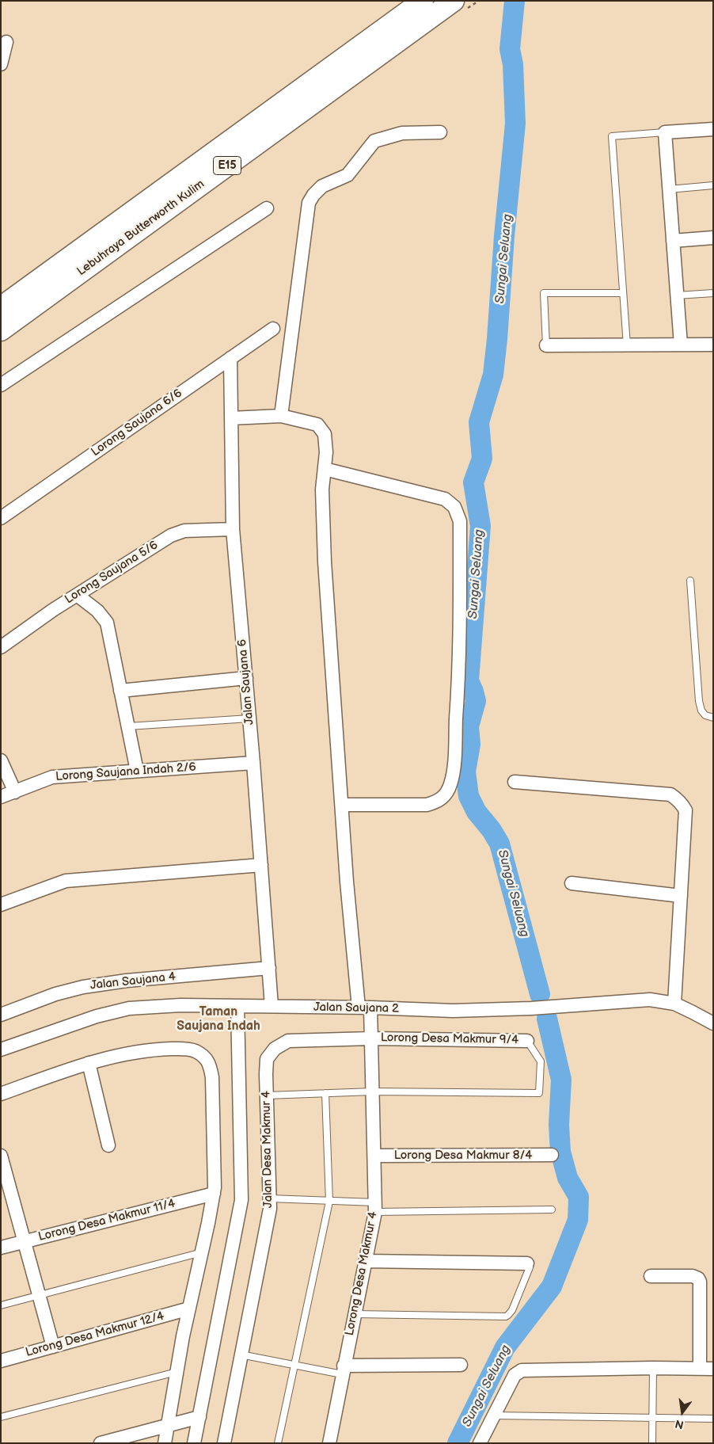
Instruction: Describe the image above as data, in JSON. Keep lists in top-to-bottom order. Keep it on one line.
{"streets":{"highway":["E15","Lebuhraya Butterworth Kulim"],"street":["Lorong Saujana 6/6","Lorong Saujana 5/6","Jalan Saujana 6","Lorong Saujana Indah 2/6","Jalan Saujana 4","Jalan Saujana 2","Lorong Desa Makmur 9/4","Jalan Desa Makmur 4","Lorong Desa Makmur 8/4","Lorong Desa Makmur 11/4","Lorong Desa Makmur 4","Lorong Desa Makmur 12/4"]},"crossings":[["Lorong Saujana 6/6","Jalan Saujana 6"],["Lorong Saujana 5/6","Jalan Saujana 6"],["Jalan Saujana 6","Lorong Saujana Indah 2/6"],["Jalan Saujana 6","Jalan Saujana 4"],["Jalan Saujana 6","Jalan Saujana 2"],["Jalan Saujana 6","Lorong Desa Makmur 4"],["Jalan Saujana 2","Lorong Desa Makmur 4"],["Lorong Desa Makmur 9/4","Jalan Desa Makmur 4"],["Lorong Desa Makmur 9/4","Lorong Desa Makmur 4"],["Jalan Desa Makmur 4","Lorong Desa Makmur 4"],["Lorong Desa Makmur 8/4","Lorong Desa Makmur 4"]],"districts":["Taman Saujana Indah"],"water":["Sungai Seluang"],"north":"bottom"}
